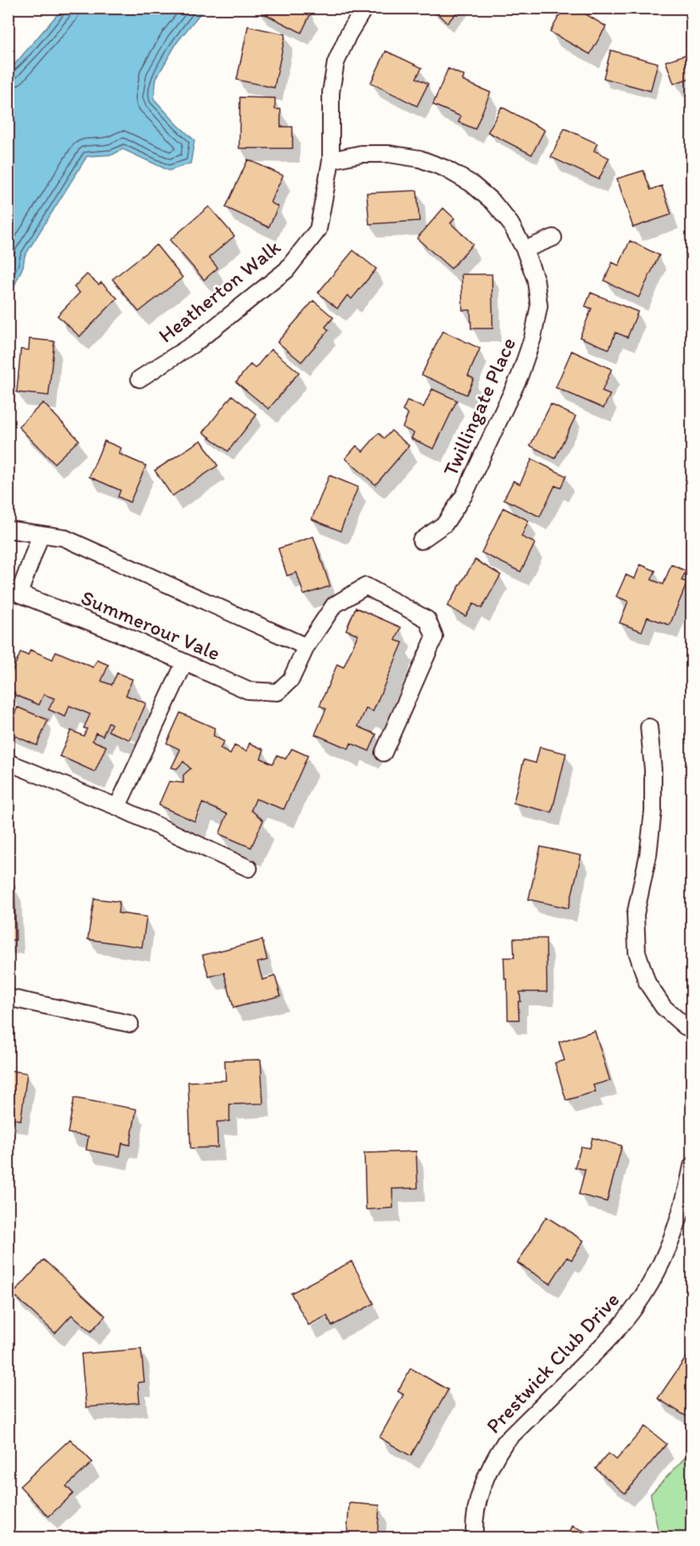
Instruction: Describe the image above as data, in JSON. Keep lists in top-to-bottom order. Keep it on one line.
{"streets":{"street":["Heatherton Walk","Twillingate Place","Summerour Vale","Prestwick Club Drive"]},"crossings":[["Heatherton Walk","Twillingate Place"]]}
